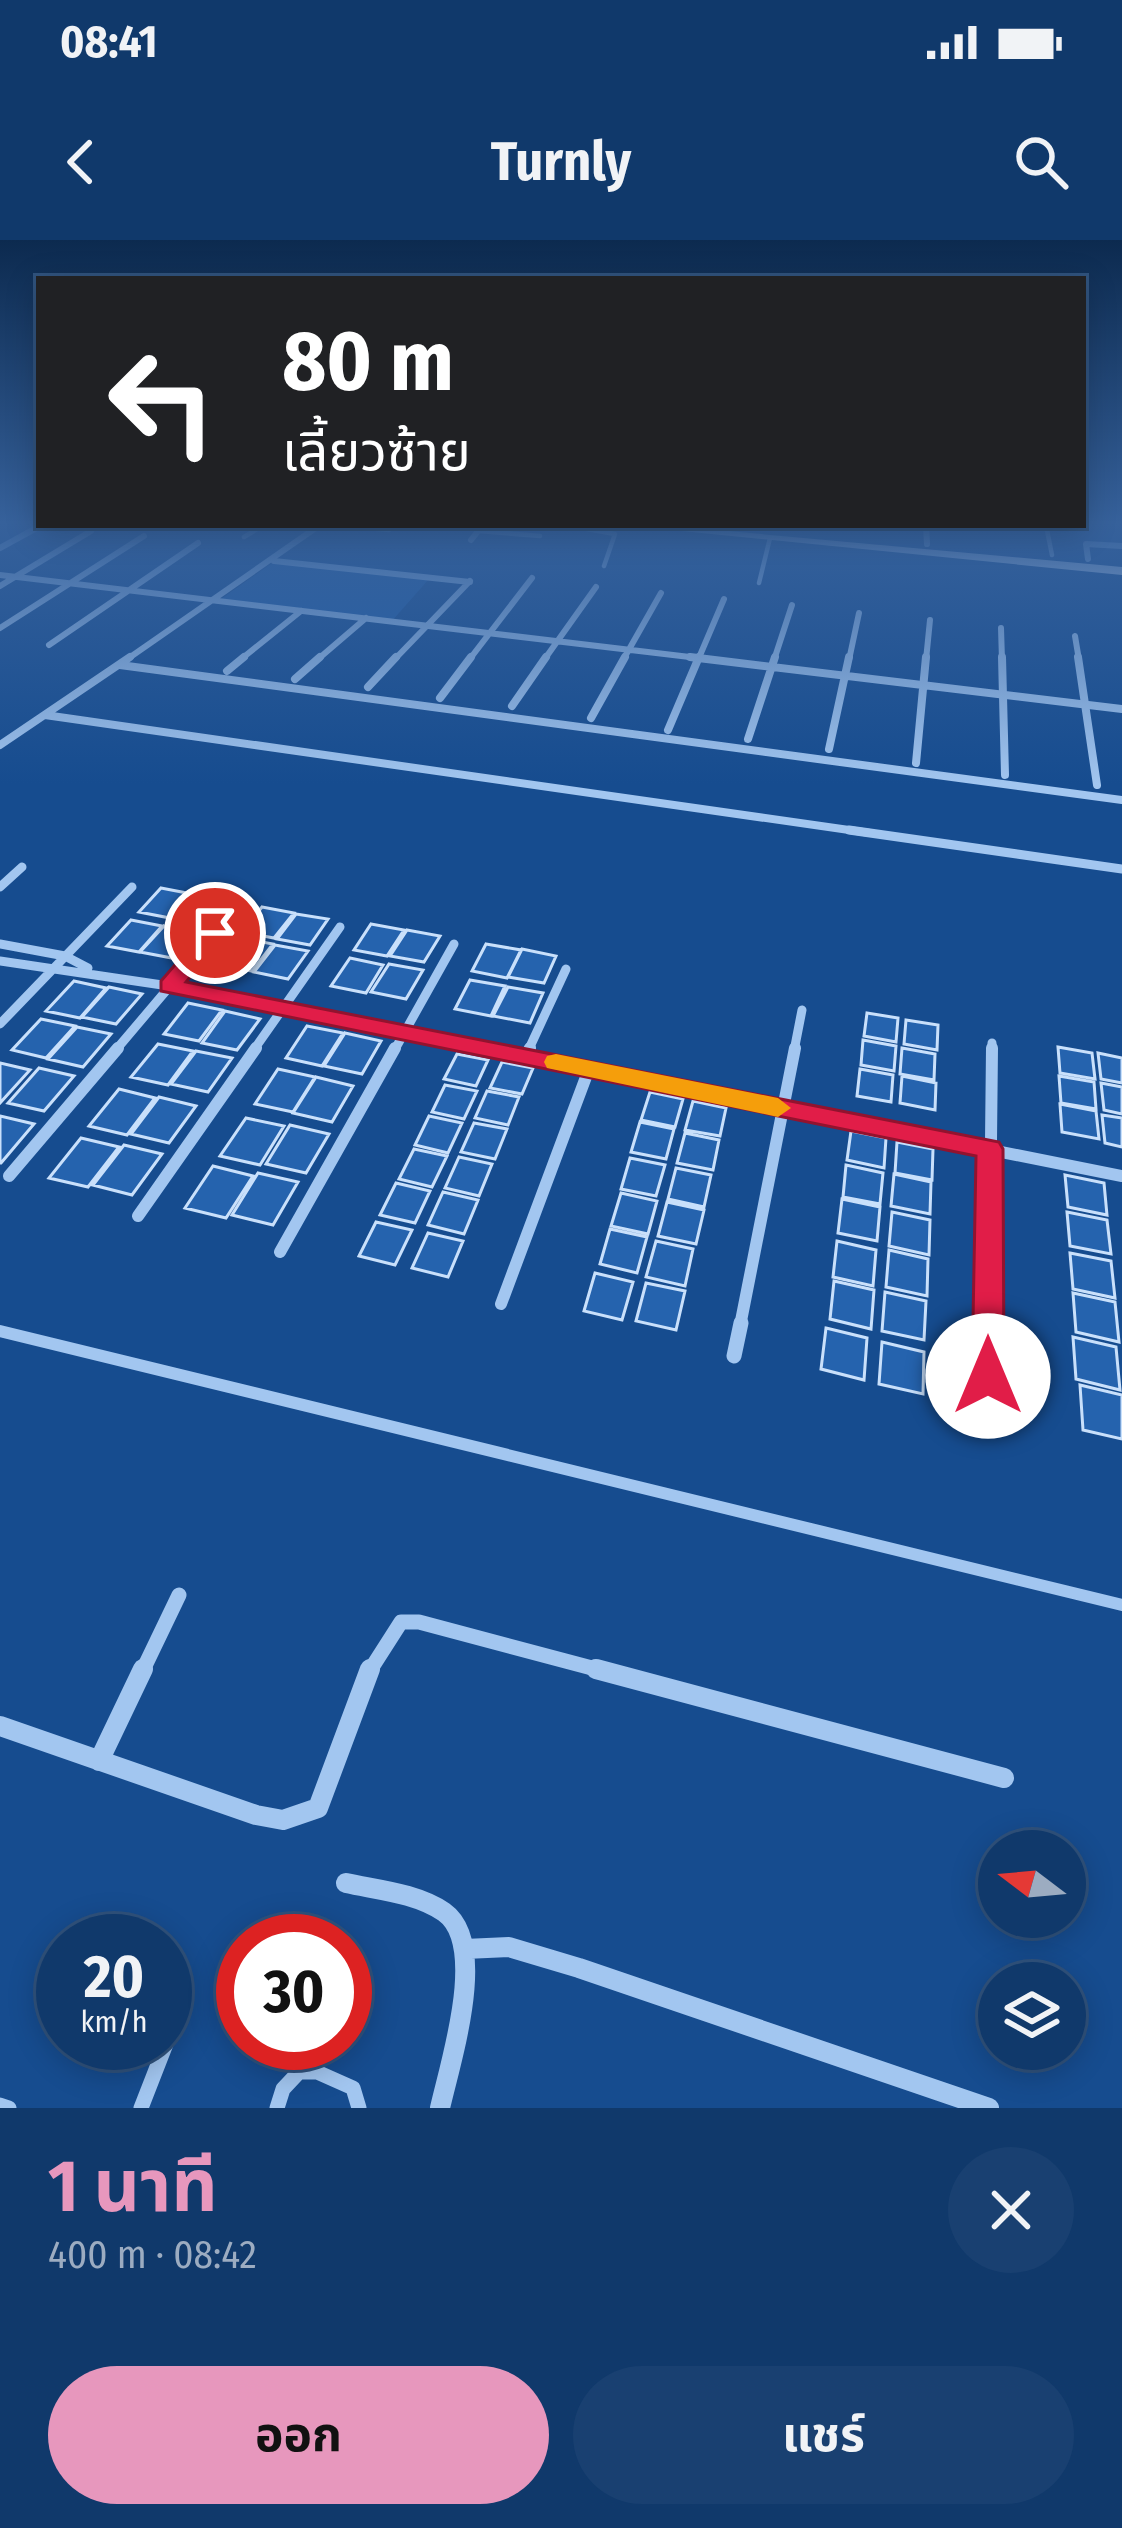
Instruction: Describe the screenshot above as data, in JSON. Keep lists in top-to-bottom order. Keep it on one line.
{"north":"left","page":{"status":"08:41","header":"Turnly","turn":["80 m","เลี้ยวซ้าย"],"speed":"20 km/h","limit":"30","heading":["1 นาที","400 m · 08:42"],"buttons":["ออก","แชร์"]}}
